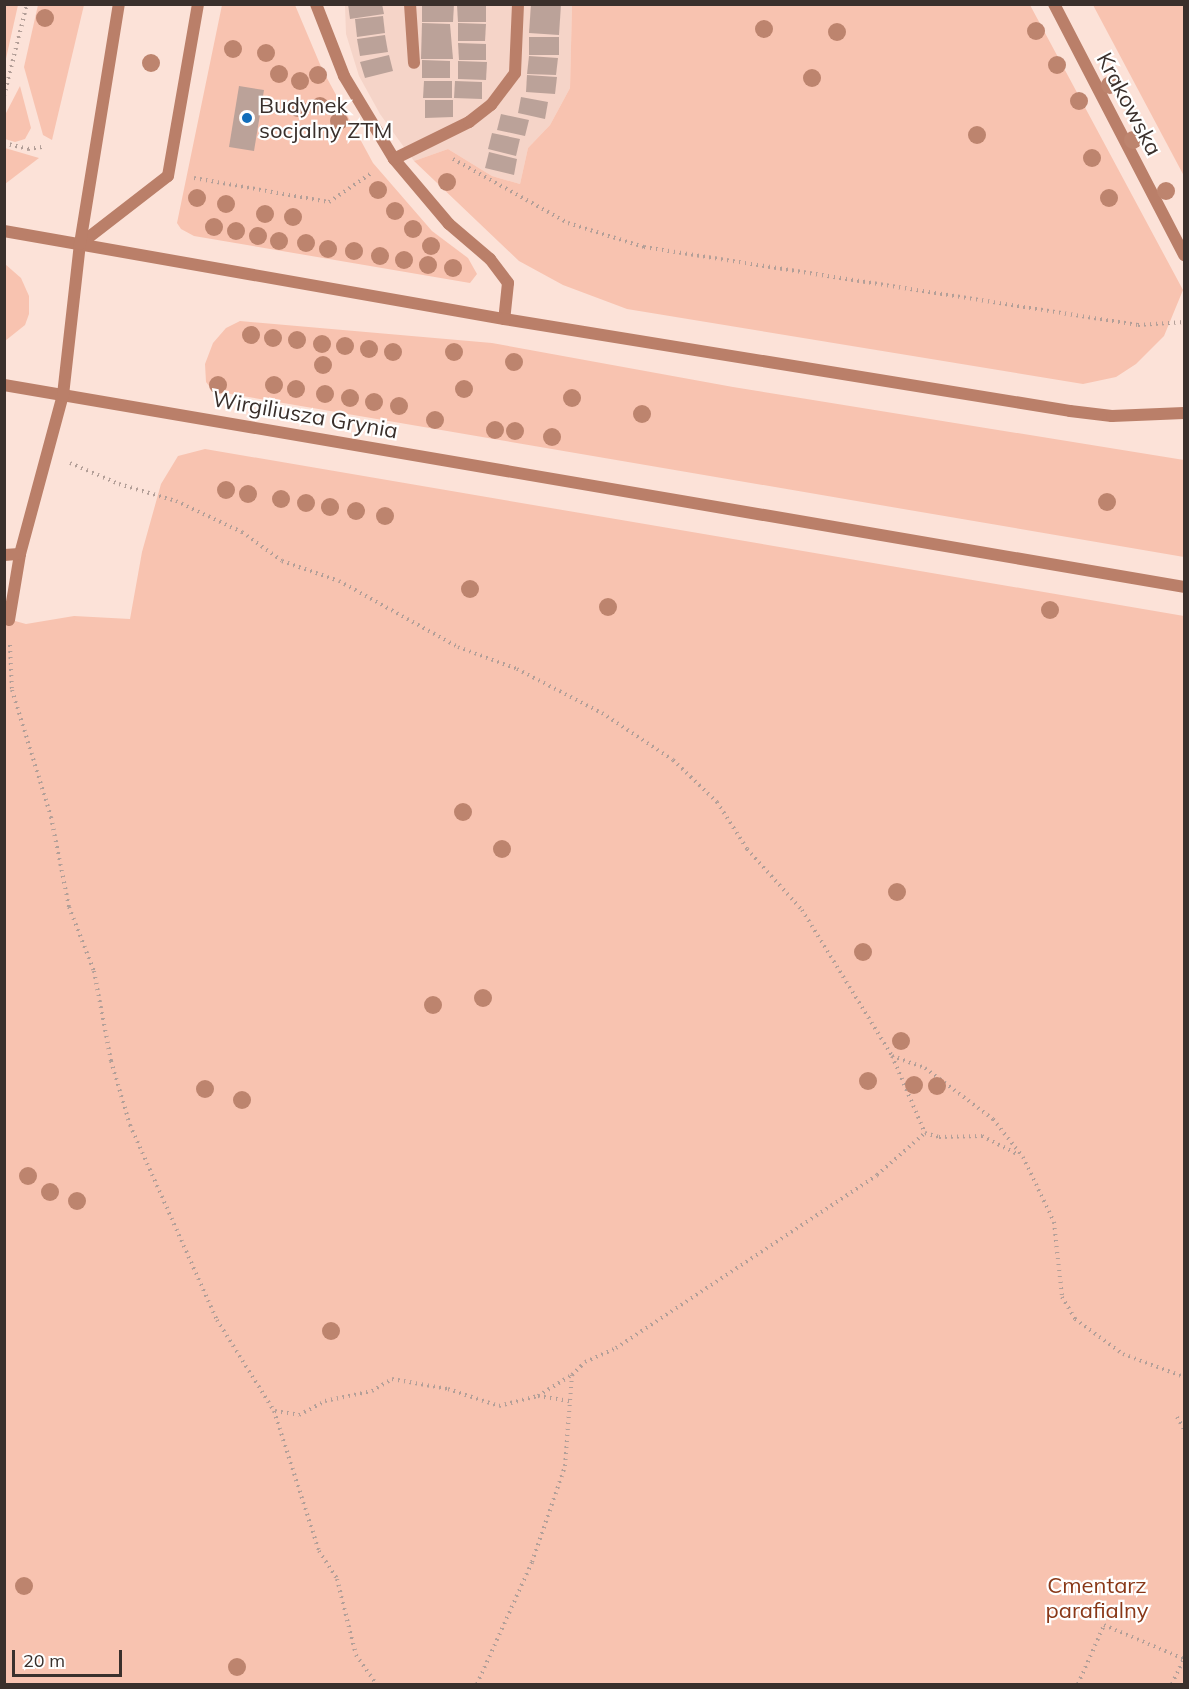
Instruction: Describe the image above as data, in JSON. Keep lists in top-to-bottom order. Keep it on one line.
{"streets":{"street":["Krakowska","Wirgiliusza Grynia"]},"parks":["Cmentarz parafialny"],"places":["Budynek socjalny ZTM"],"scale_bar":"20 m"}
